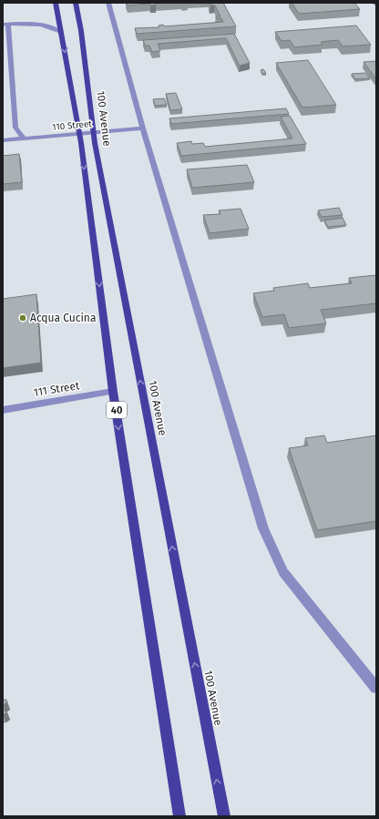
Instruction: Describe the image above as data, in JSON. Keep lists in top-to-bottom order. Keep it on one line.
{"streets":{"main road":["100 Avenue","40"],"street":["110 Street","111 Street"]},"crossings":[["100 Avenue","110 Street"],["110 Street","40"],["111 Street","40"]],"places":["Acqua Cucina"]}
